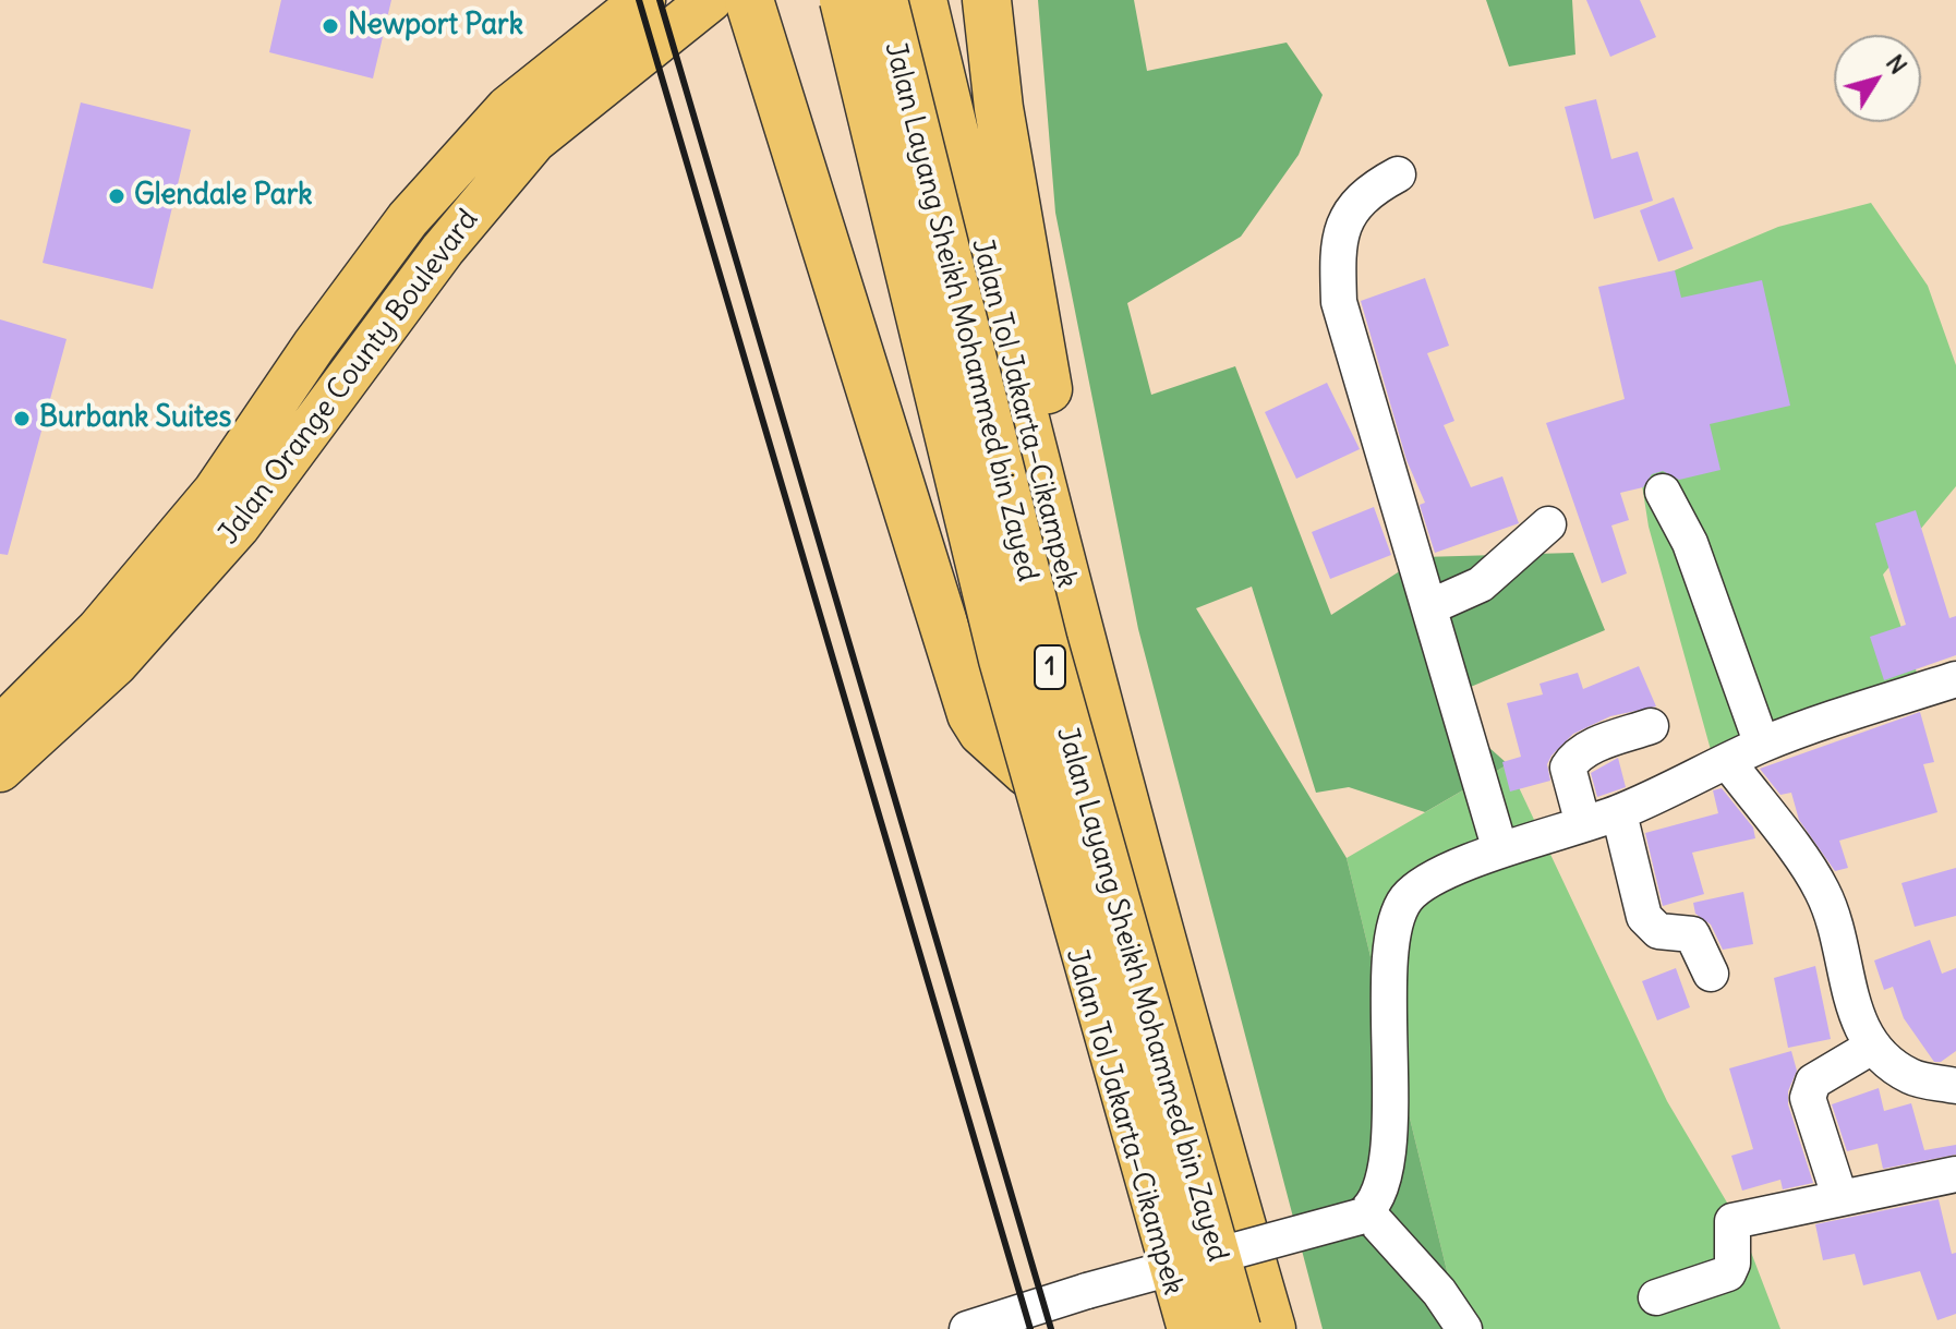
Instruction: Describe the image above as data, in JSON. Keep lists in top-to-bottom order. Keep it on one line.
{"streets":{"highway":["Jalan Layang Sheikh Mohammed bin Zayed","Jalan Tol Jakarta–Cikampek","1"],"main road":["Jalan Orange County Boulevard"]},"crossings":[["Jalan Layang Sheikh Mohammed bin Zayed","Jalan Tol Jakarta–Cikampek"]],"places":["Newport Park","Glendale Park","Burbank Suites"],"north":"top right"}
